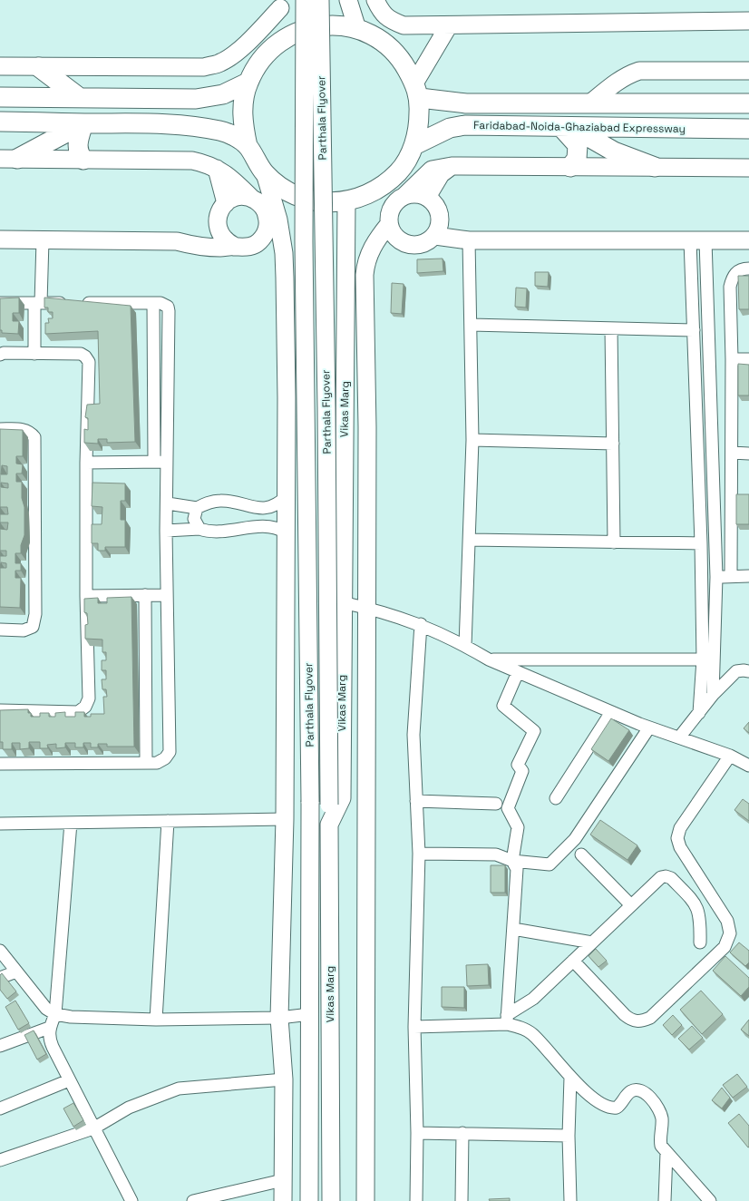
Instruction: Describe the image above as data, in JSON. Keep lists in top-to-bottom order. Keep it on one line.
{"streets":{"main road":["Faridabad-Noida-Ghaziabad Expressway"],"street":["Parthala Flyover","Vikas Marg"]},"crossings":[["Parthala Flyover","Vikas Marg"]]}
